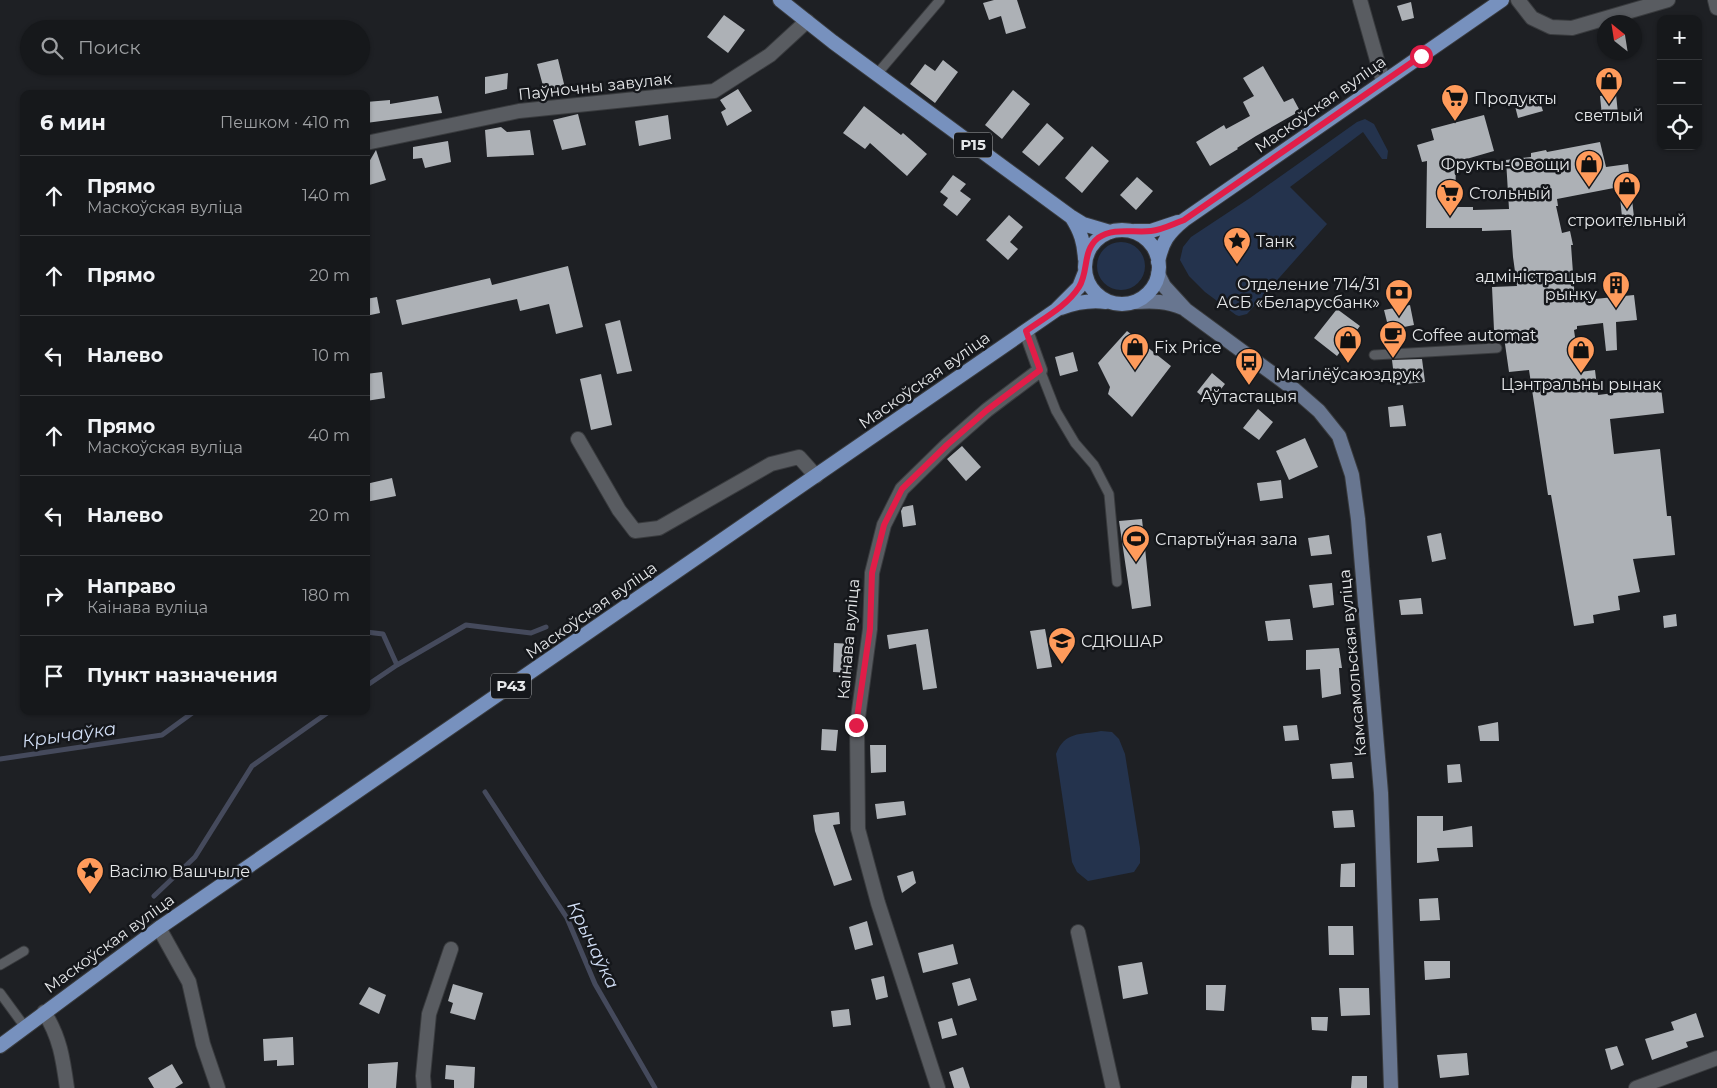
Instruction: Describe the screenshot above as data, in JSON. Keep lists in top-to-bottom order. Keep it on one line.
{"streets":{"main road":["Маскоўская вуліца","Р15","Камсамольская вуліца","Р43"],"street":["Паўночны завулак","Каінава вуліца"]},"crossings":[["Паўночны завулак","Р15"],["Маскоўская вуліца","Р15"],["Маскоўская вуліца","Камсамольская вуліца"],["Маскоўская вуліца","Р43"],["Р15","Камсамольская вуліца"],["Р15","Р43"],["Камсамольская вуліца","Р43"]],"water":["Крычаўка"],"places":{"shop":["светлый","Фрукты-Овощи","строительный","Магілёўсаюздрук","Fix Price","Цэнтральны рынак"],"supermarket":["Продукты","Стольный"],"place":["Танк","Васілю Вашчыле"],"building":["адміністрацыя рынку"],"bank":["Отделение 714/31 АСБ «Беларусбанк»"],"cafe":["Coffee automat"],"bus stop":["Аўтастацыя"],"sports":["Спартыўная зала"],"school or university":["СДЮШАР"]},"north":"top left","page":{"map_buttons":["+","−"],"search":"Поиск","heading":["6 мин","Пешком · 410 m"],"list":[["Прямо","Маскоўская вуліца","140 m"],["Прямо","20 m"],["Налево","10 m"],["Прямо","Маскоўская вуліца","40 m"],["Налево","20 m"],["Направо","Каінава вуліца","180 m"],"Пункт назначения"]}}
